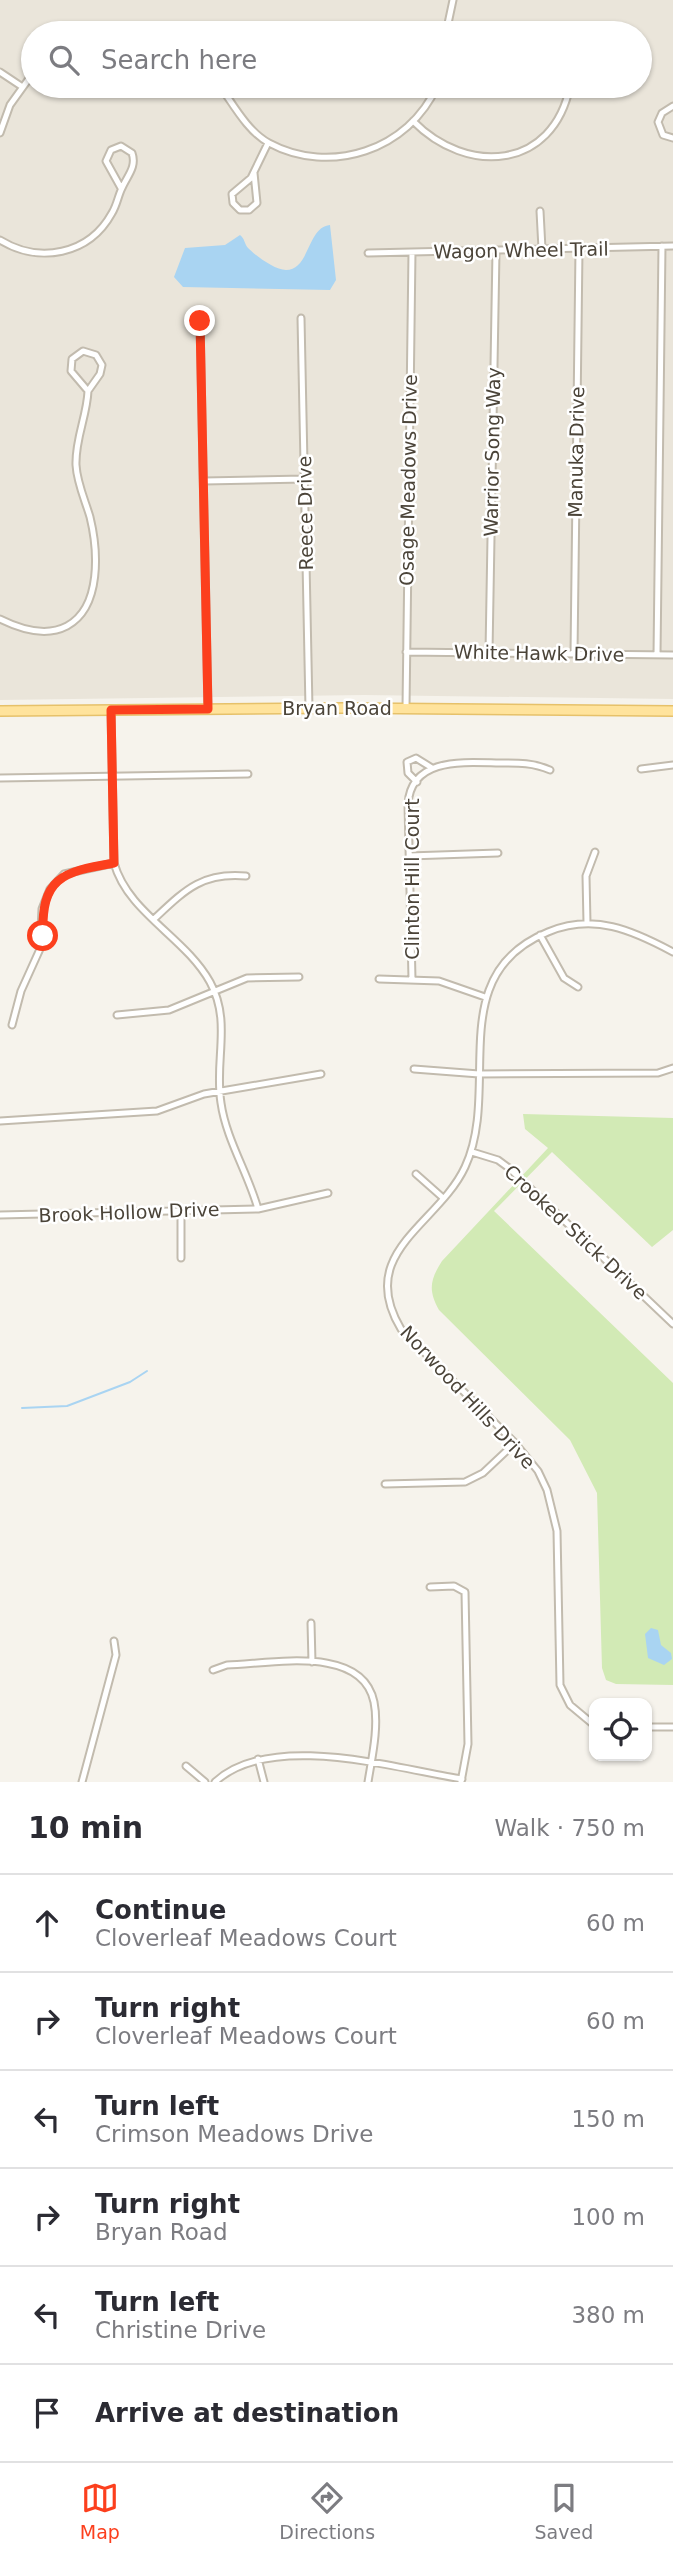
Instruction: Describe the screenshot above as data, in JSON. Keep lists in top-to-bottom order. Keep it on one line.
{"streets":{"main road":["Bryan Road"],"street":["Wagon Wheel Trail","Warrior Song Way","Manuka Drive","Osage Meadows Drive","Reece Drive","White Hawk Drive","Clinton Hill Court","Brook Hollow Drive","Crooked Stick Drive","Norwood Hills Drive"]},"crossings":[["Wagon Wheel Trail","Warrior Song Way"],["Wagon Wheel Trail","Manuka Drive"],["Wagon Wheel Trail","Osage Meadows Drive"],["Warrior Song Way","White Hawk Drive"],["Manuka Drive","White Hawk Drive"],["Osage Meadows Drive","White Hawk Drive"],["Osage Meadows Drive","Bryan Road"],["Reece Drive","Bryan Road"],["Crooked Stick Drive","Norwood Hills Drive"]],"page":{"search":"Search here","heading":["10 min","Walk · 750 m"],"list":[["Continue","Cloverleaf Meadows Court","60 m"],["Turn right","Cloverleaf Meadows Court","60 m"],["Turn left","Crimson Meadows Drive","150 m"],["Turn right","Bryan Road","100 m"],["Turn left","Christine Drive","380 m"],"Arrive at destination"],"nav":["Map","Directions","Saved"]}}
